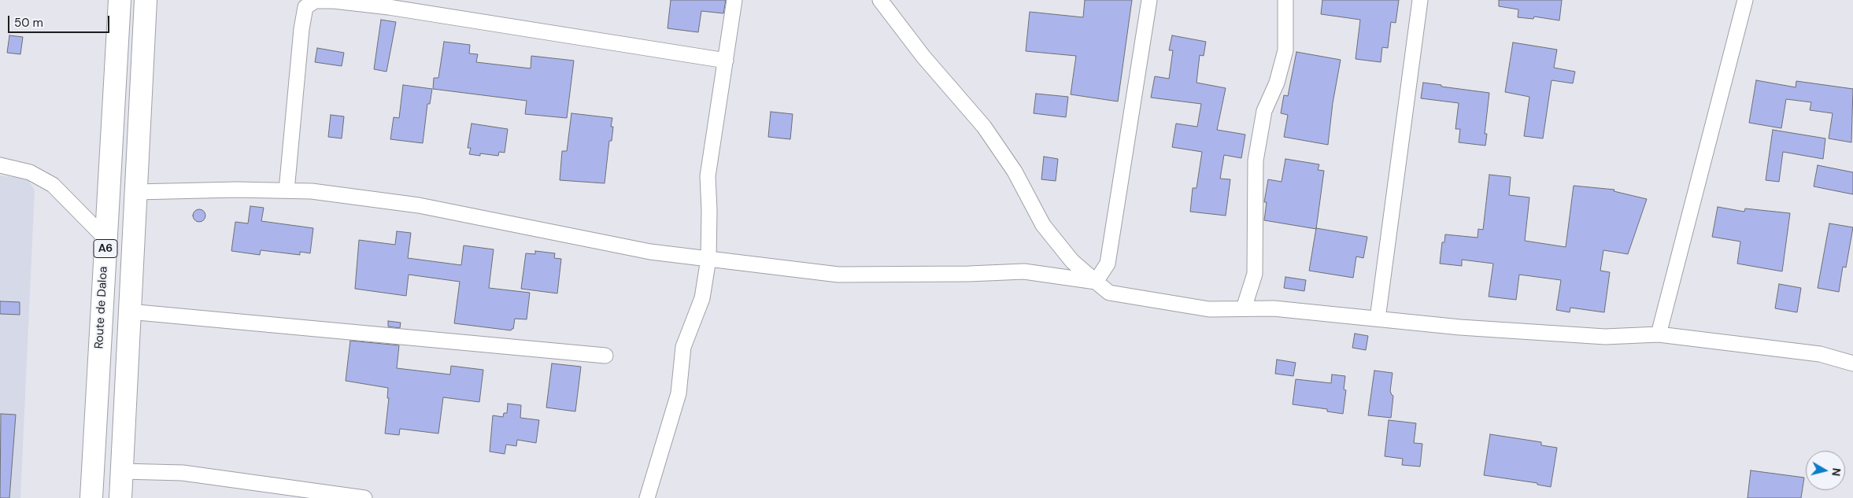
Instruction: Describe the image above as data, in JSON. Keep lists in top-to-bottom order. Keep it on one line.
{"streets":{"highway":["A6","Route de Daloa"]},"scale_bar":"50 m","north":"right"}
